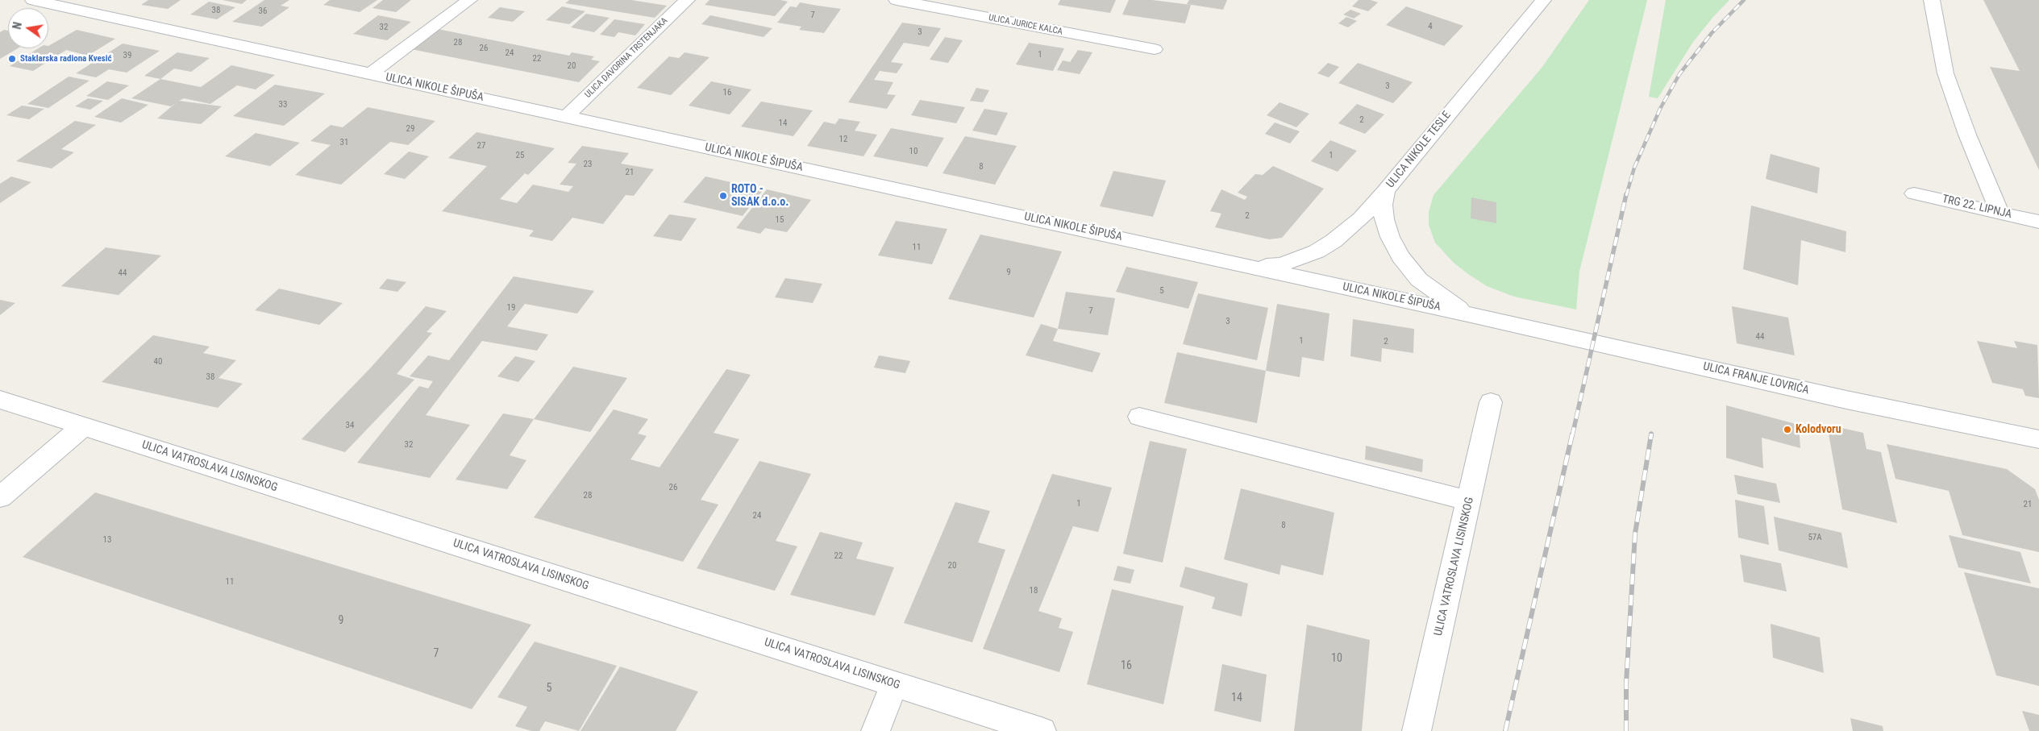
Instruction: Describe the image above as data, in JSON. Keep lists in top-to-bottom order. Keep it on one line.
{"streets":{"street":["ULICA JURICE KALCA","ULICA DAVORINA TRSTENJAKA","ULICA NIKOLE ŠIPUŠA","ULICA NIKOLE TESLE","TRG 22. LIPNJA","ULICA FRANJE LOVRIĆA","ULICA VATROSLAVA LISINSKOG"]},"crossings":[["ULICA DAVORINA TRSTENJAKA","ULICA NIKOLE ŠIPUŠA"],["ULICA NIKOLE ŠIPUŠA","ULICA NIKOLE TESLE"],["ULICA NIKOLE ŠIPUŠA","ULICA FRANJE LOVRIĆA"],["ULICA NIKOLE TESLE","ULICA FRANJE LOVRIĆA"]],"places":["Staklarska radiona Kvesić","ROTO - SISAK d.o.o.","Kolodvoru"],"house_numbers":["38","36","7","4","32","3","28","26","24","1","39","22","20","3","16","33","2","14","29","12","31","27","10","25","1","23","8","21","2","15","11","9","44","5","19","7","3","44","1","2","40","38","34","32","26","28","1","21","24","8","57A","13","22","20","11","18","9","7","10","16","5","14"],"north":"left"}
